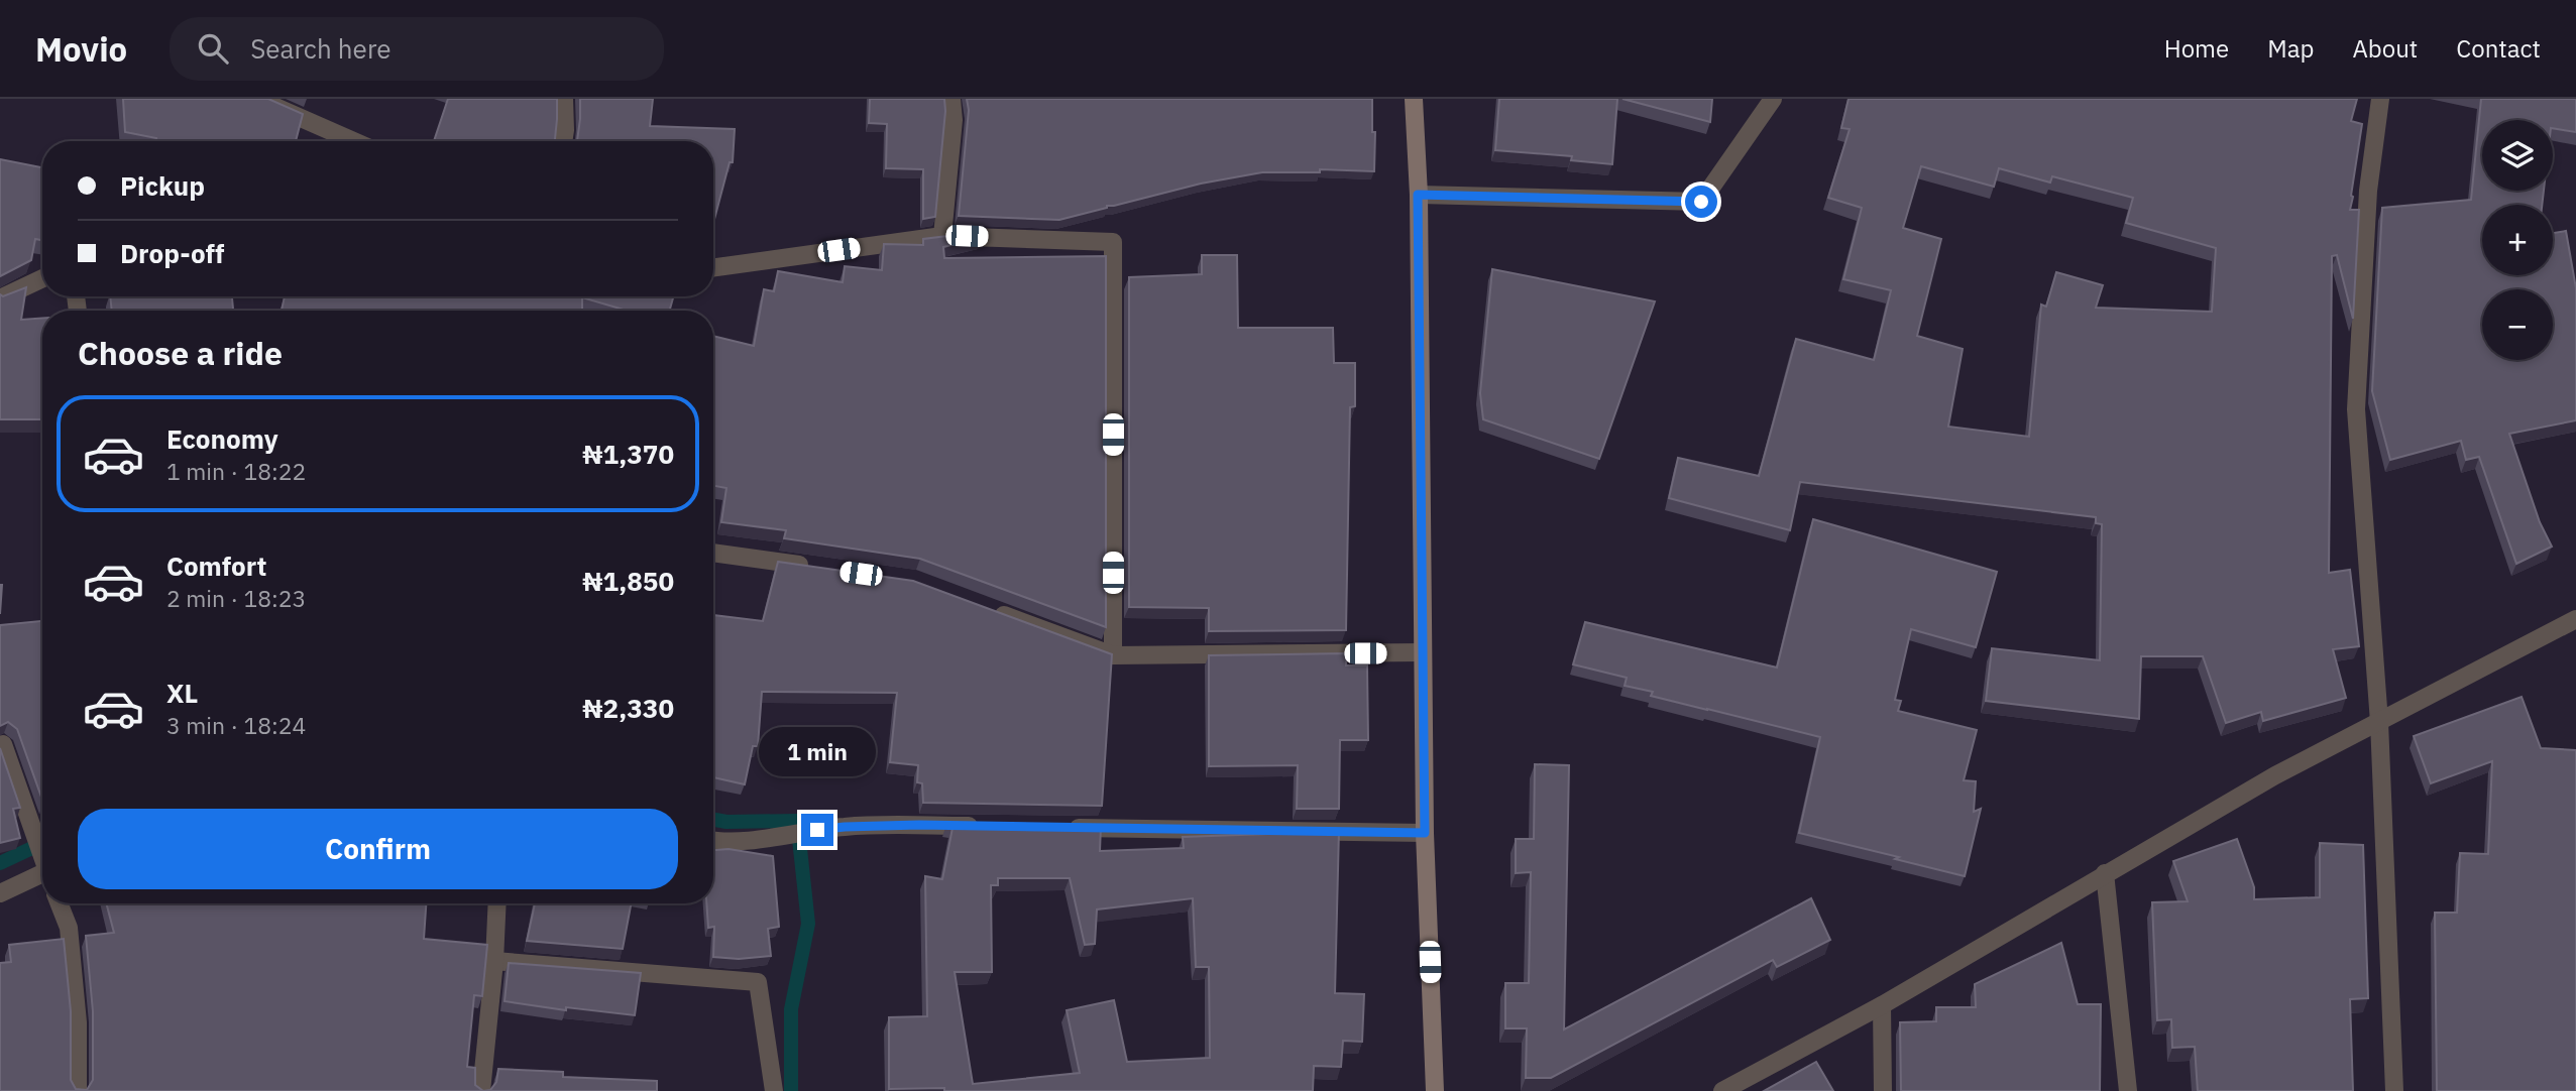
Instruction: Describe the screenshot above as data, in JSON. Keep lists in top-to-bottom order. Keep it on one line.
{"page":{"header":"Movio","search":"Search here","nav":["Home","Map","About","Contact"],"map_buttons":["+","−"],"banner":["Pickup","Drop-off"],"heading":"Choose a ride","list":[{"name":"Economy","note":"1 min · 18:22","value":"₦1,370"},{"name":"Comfort","note":"2 min · 18:23","value":"₦1,850"},{"name":"XL","note":"3 min · 18:24","value":"₦2,330"}],"bubble":"1 min","buttons":"Confirm"}}
